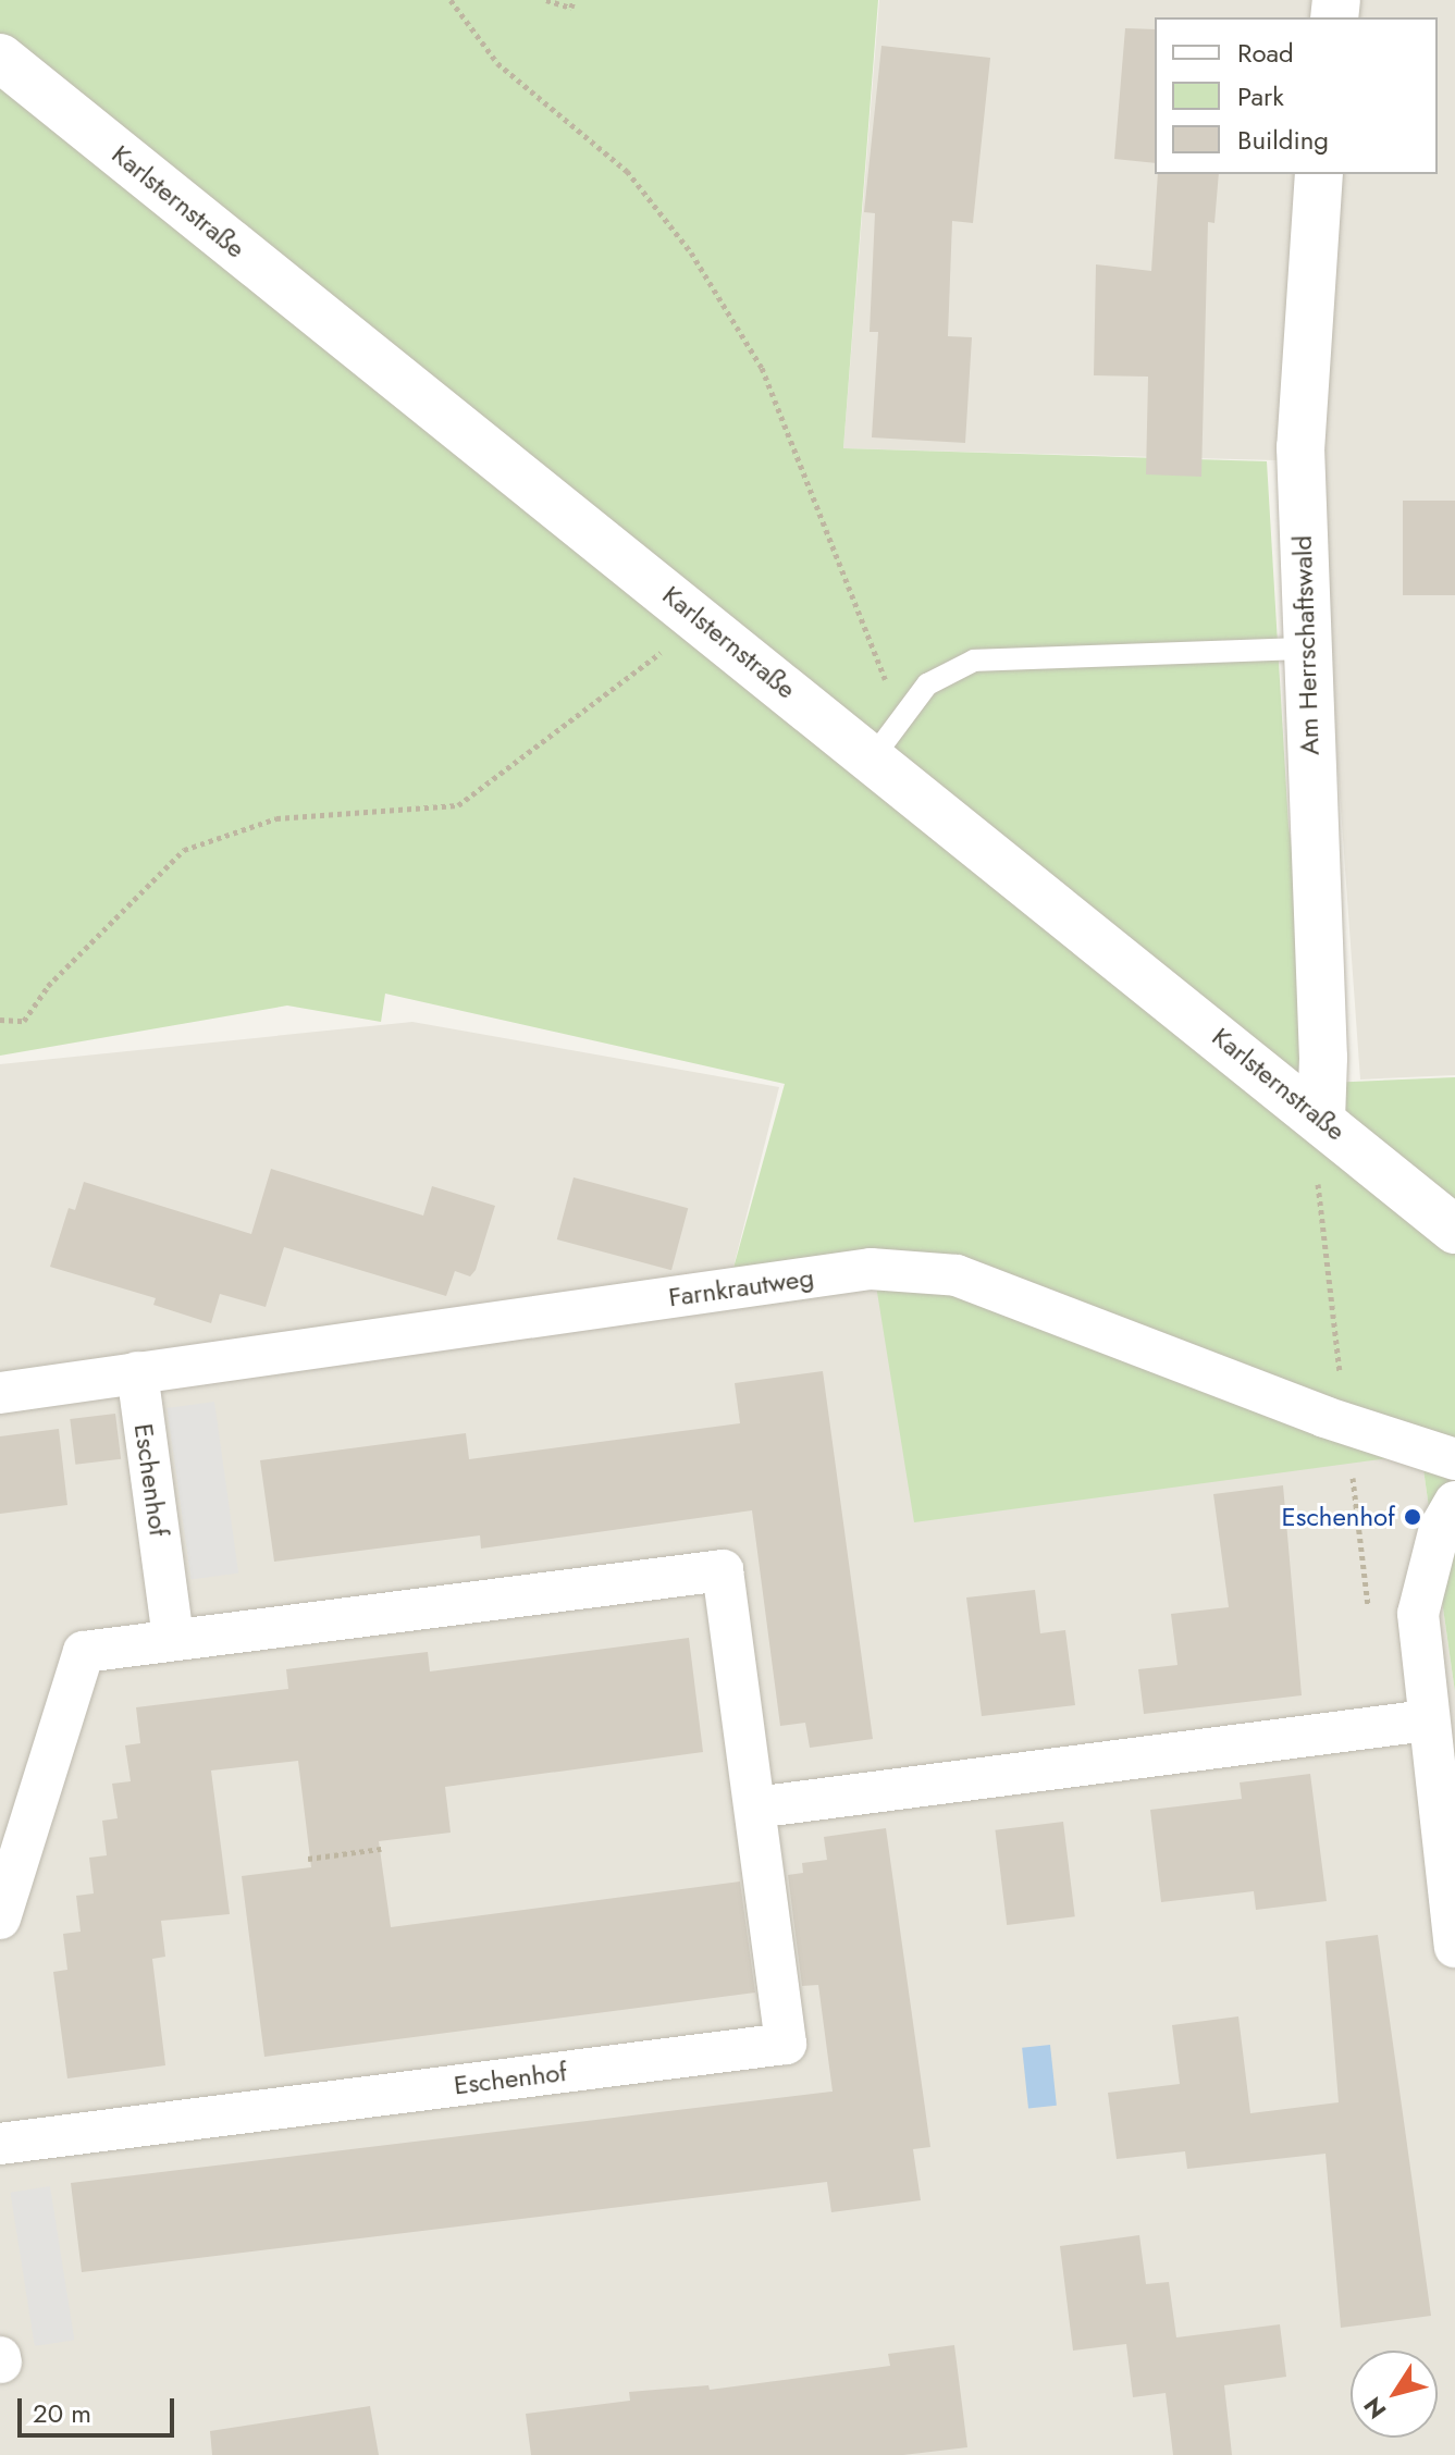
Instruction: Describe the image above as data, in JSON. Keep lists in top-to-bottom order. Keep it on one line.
{"streets":{"street":["Karlsternstraße","Am Herrschaftswald","Farnkrautweg","Eschenhof"]},"crossings":[["Karlsternstraße","Am Herrschaftswald"],["Farnkrautweg","Eschenhof"]],"places":["Eschenhof"],"legend":["Road","Park","Building"],"scale_bar":"20 m","north":"bottom left"}
